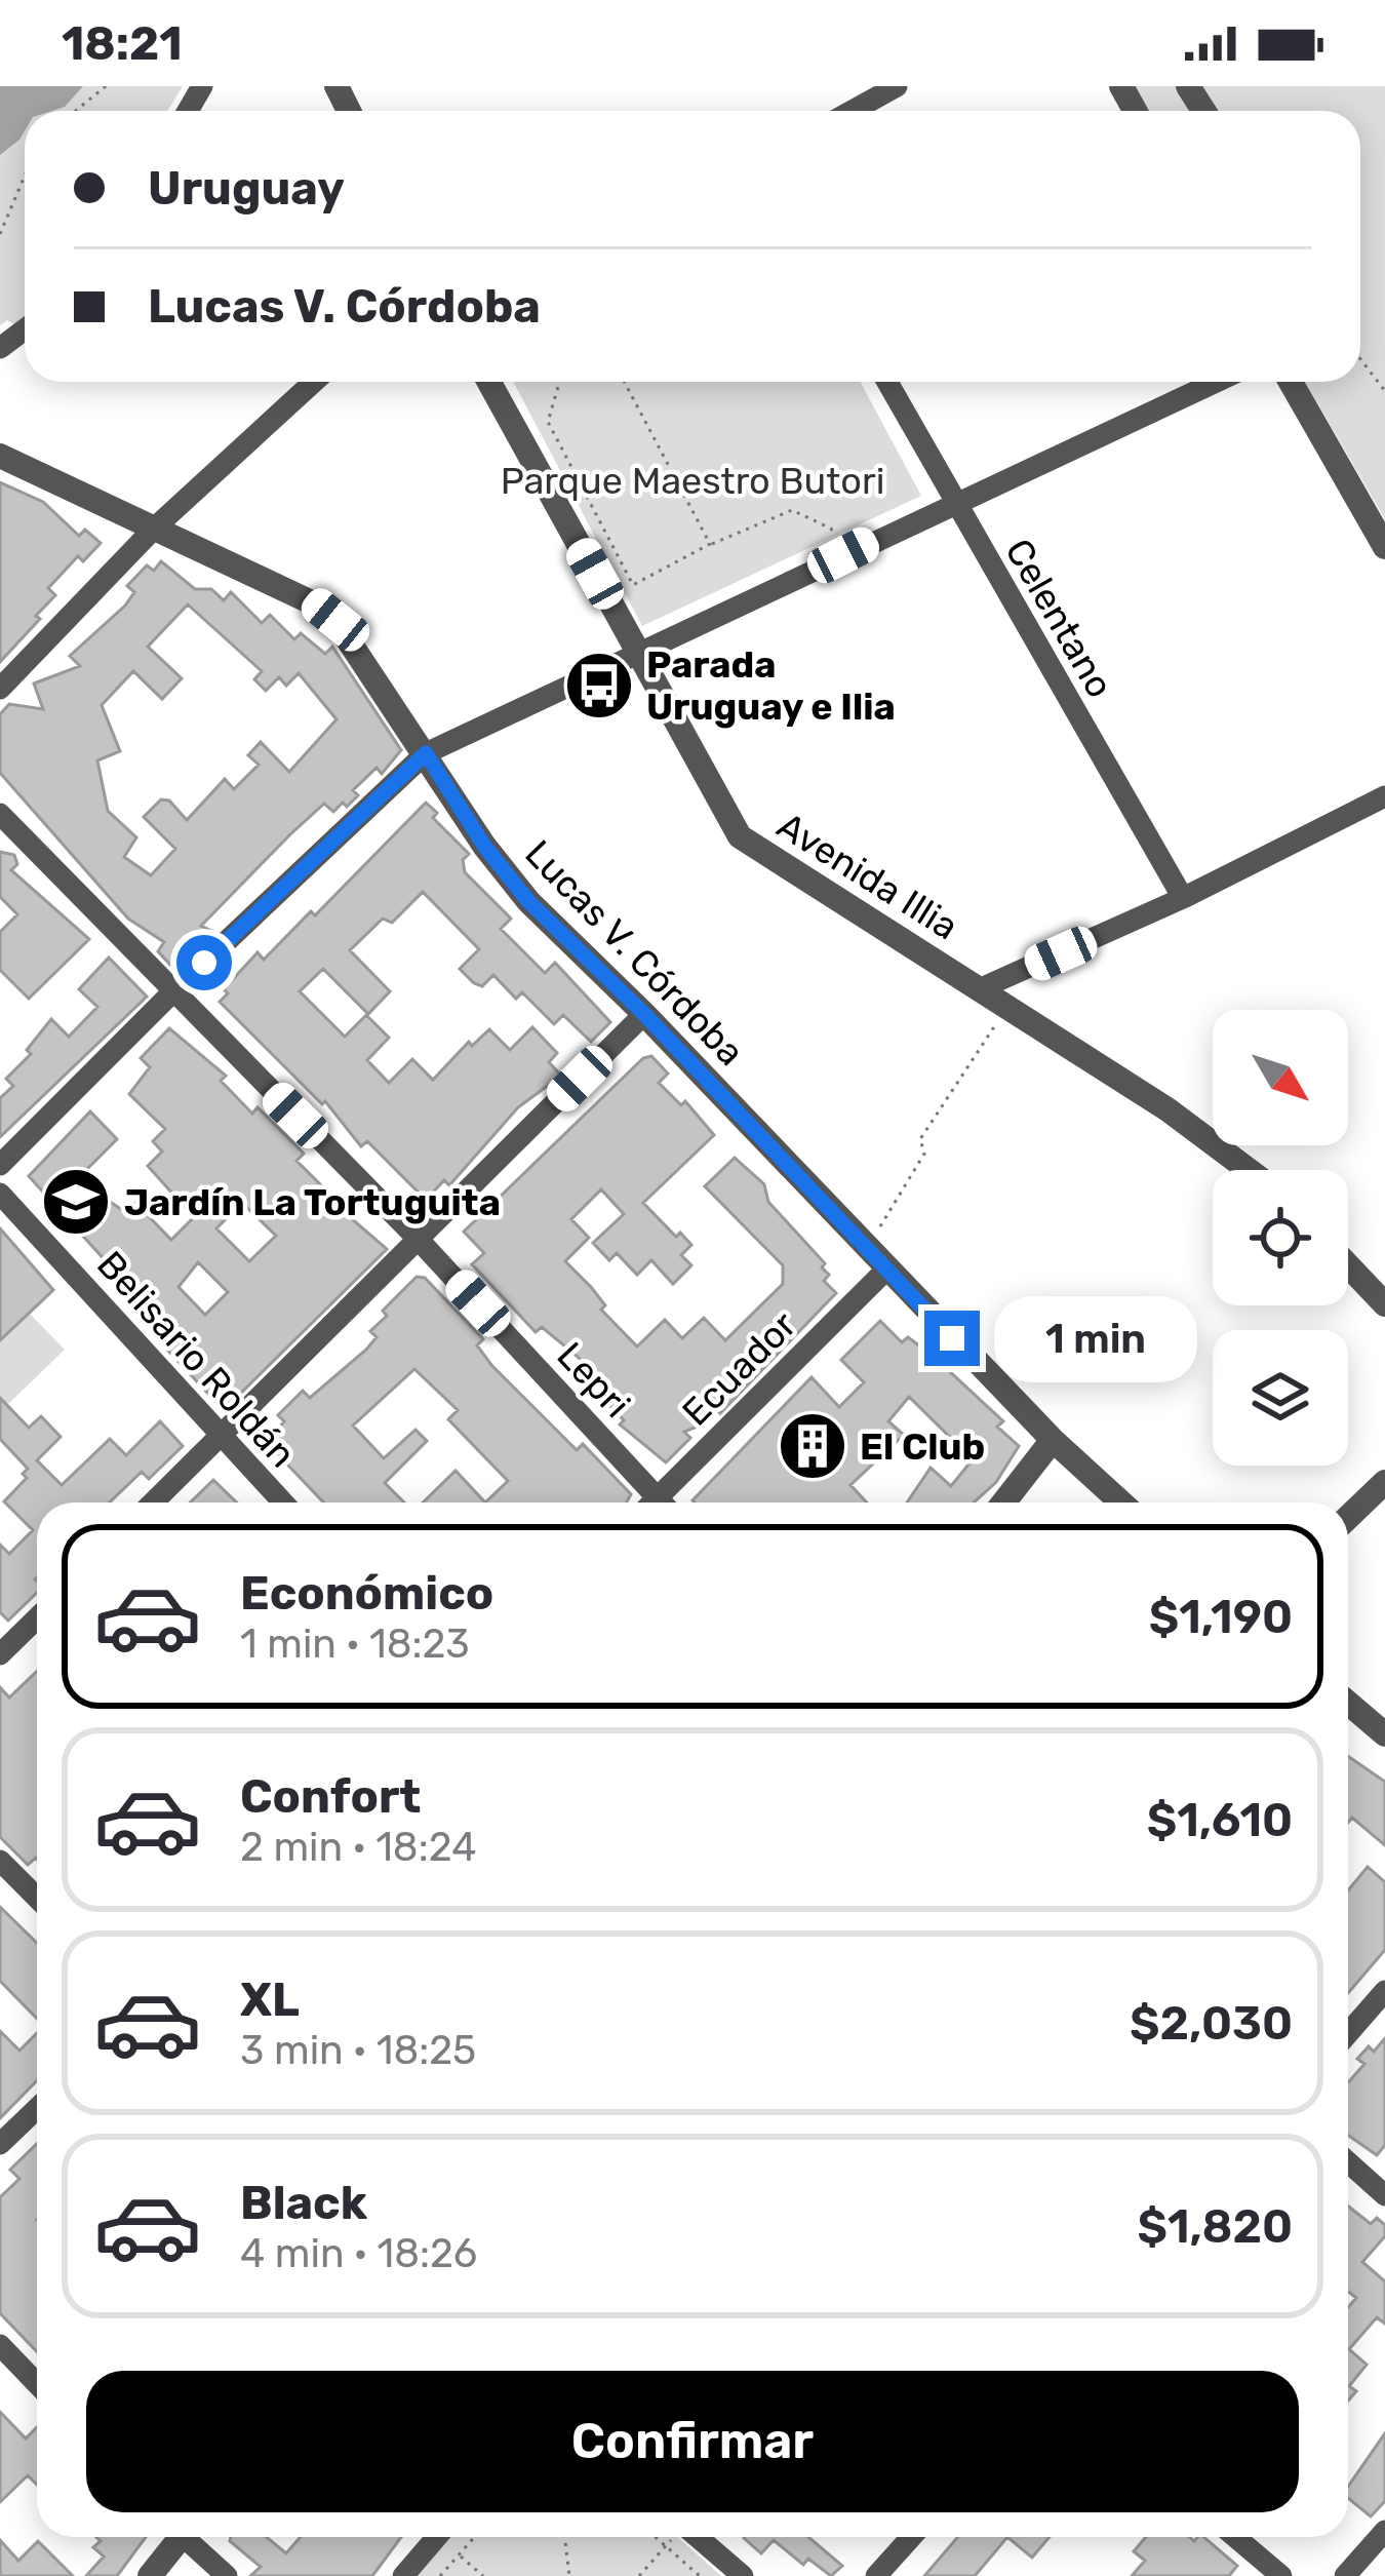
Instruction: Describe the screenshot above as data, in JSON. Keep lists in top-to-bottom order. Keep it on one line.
{"streets":{"street":["Celentano","Avenida Illia","Lucas V. Córdoba","Belisario Roldán","Ecuador","Lepri"]},"crossings":[["Lucas V. Córdoba","Ecuador"]],"parks":["Parque Maestro Butori"],"places":{"bus stop":["Parada Uruguay e Ilia"],"school or university":["Jardín La Tortuguita"],"building":["El Club"]},"north":"bottom right","page":{"status":"18:21","banner":["Uruguay","Lucas V. Córdoba"],"bubble":"1 min","list":[{"name":"Económico","note":"1 min · 18:23","value":"$1,190"},{"name":"Confort","note":"2 min · 18:24","value":"$1,610"},{"name":"XL","note":"3 min · 18:25","value":"$2,030"},{"name":"Black","note":"4 min · 18:26","value":"$1,820"}],"buttons":"Confirmar"}}
